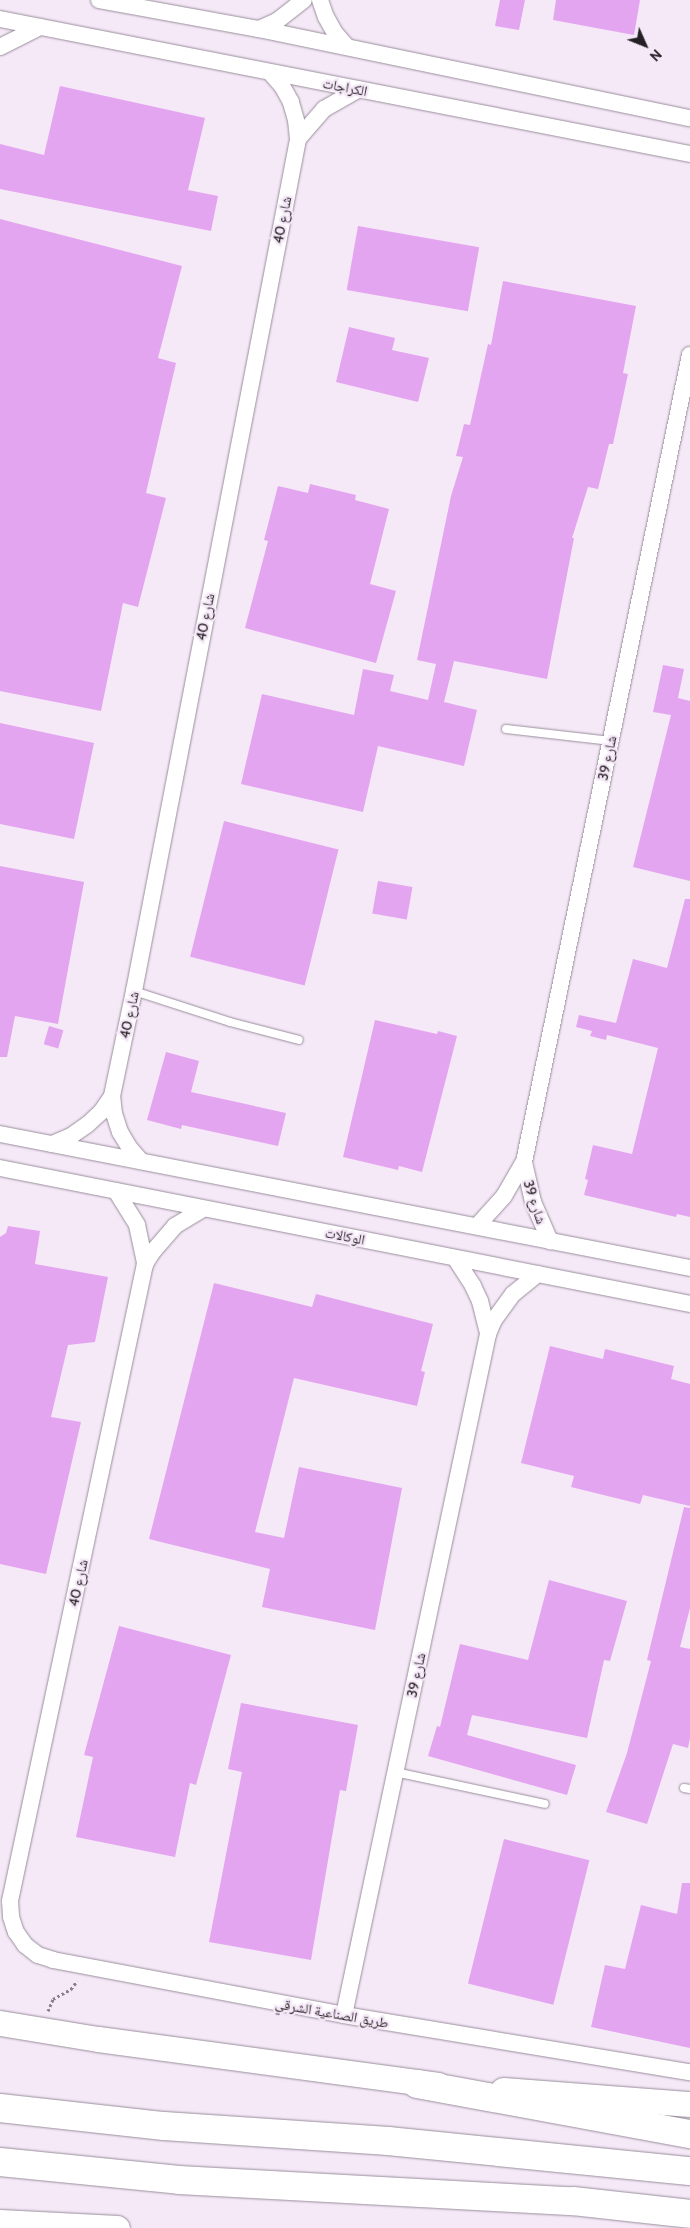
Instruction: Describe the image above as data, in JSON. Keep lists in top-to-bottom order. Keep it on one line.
{"streets":{"street":["الكراجات","شارع 40","شارع 39","الوكالات","طريق الصناعية الشرقي"]},"crossings":[["الكراجات","شارع 40"],["شارع 40","الوكالات"],["شارع 40","طريق الصناعية الشرقي"],["شارع 39","الوكالات"],["شارع 39","طريق الصناعية الشرقي"]],"north":"bottom right"}
